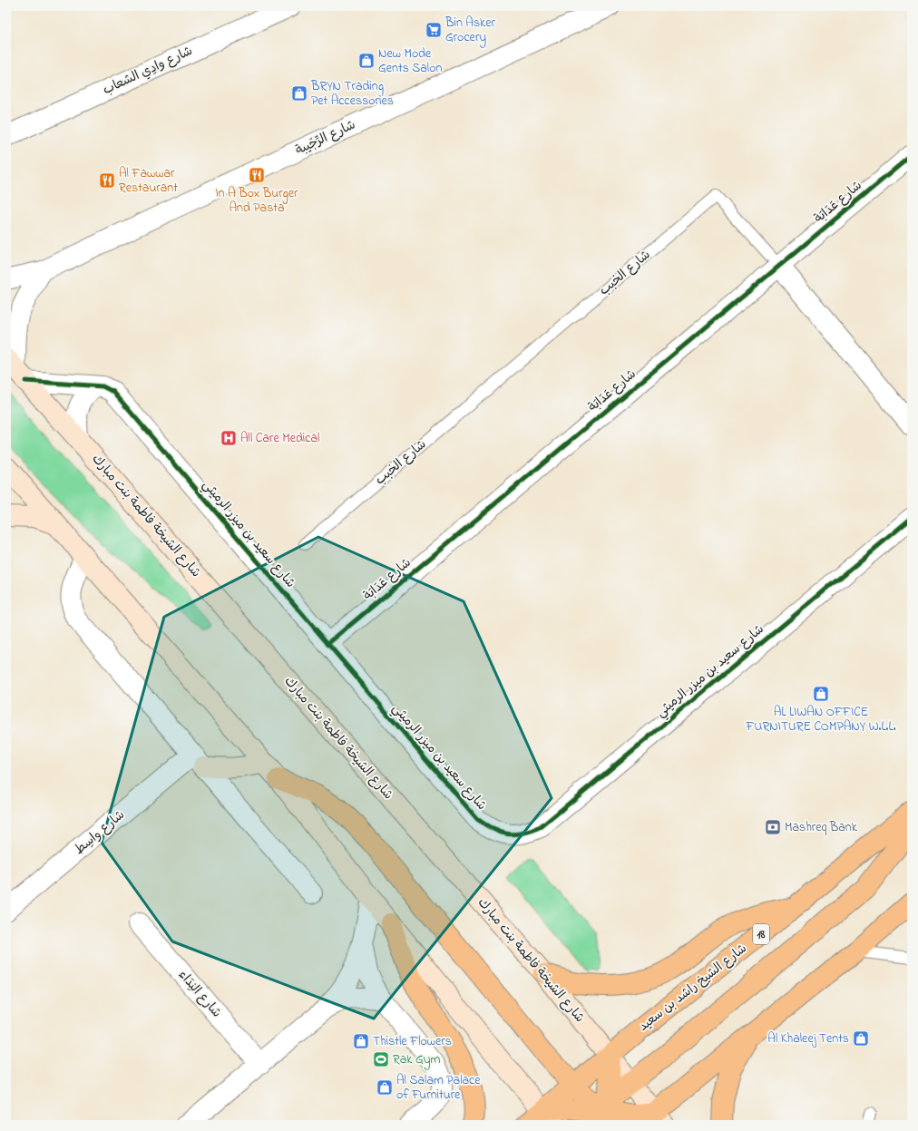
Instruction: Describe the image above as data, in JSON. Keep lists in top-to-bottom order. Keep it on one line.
{"streets":{"main road":["شارع الشيخة فاطمة بنت مبارك","18","شارع الشيخ راشد بن سعيد"],"street":["شارع وادِي الشعاب","شارع الرِّجَيبة","شارع عَدَابَة","شارع الخبب","شارع سعيد بن ميزر الرميثي","شارع واسِط","شارع النِدَاء"]},"crossings":[["شارع عَدَابَة","شارع الخبب"],["شارع عَدَابَة","شارع سعيد بن ميزر الرميثي"],["شارع الشيخة فاطمة بنت مبارك","شارع سعيد بن ميزر الرميثي"],["شارع الشيخة فاطمة بنت مبارك","شارع الشيخ راشد بن سعيد"]],"places":{"supermarket":["Bin Asker Grocery"],"shop":["New Mode Gents Salon","BRYN Trading Pet Accessories","AL LIWAN OFFICE FURNITURE COMPANY W.L.L.","Al Khaleej Tents","Thistle Flowers","Al Salam Palace of Furniture"],"restaurant":["In A Box Burger And Pasta","Al Fawwar Restaurant"],"hospital":["All Care Medical"],"bank":["Mashreq Bank"],"sports":["Rak Gym"]}}
